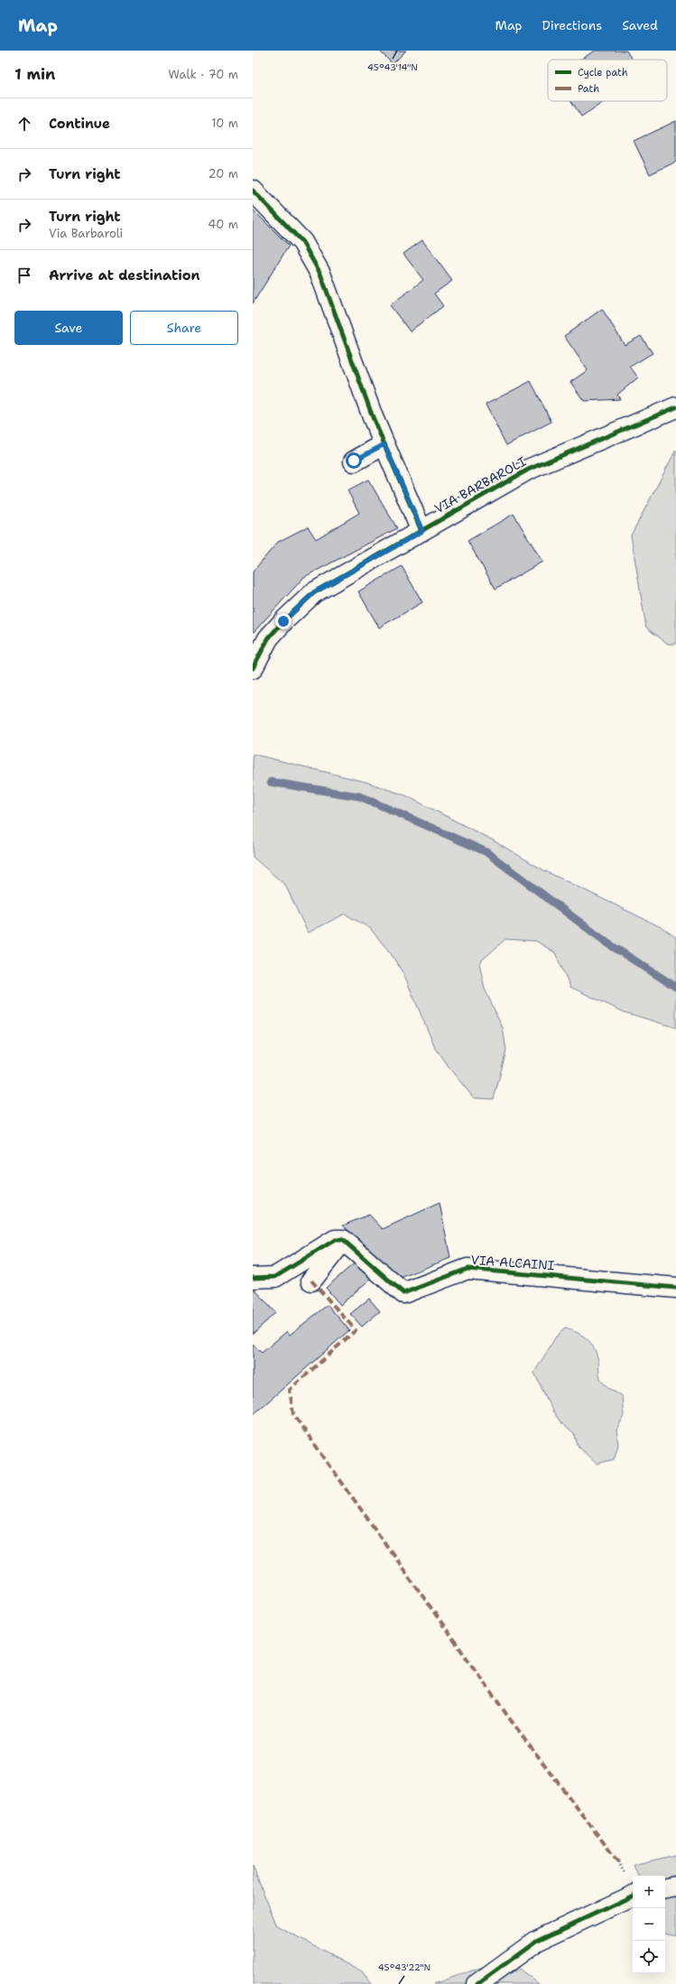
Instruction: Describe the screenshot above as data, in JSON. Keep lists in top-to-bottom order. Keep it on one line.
{"streets":{"street":["VIA BARBAROLI","VIA ALCAINI"]},"legend":["Cycle path","Path"],"page":{"header":"Map","nav":["Map","Directions","Saved"],"heading":["1 min","Walk · 70 m"],"list":[["Continue","10 m"],["Turn right","20 m"],["Turn right","Via Barbaroli","40 m"],"Arrive at destination"],"buttons":["Save","Share"],"map_buttons":["+","−"]},"coordinates":["45°43'14\"N","45°43'22\"N"]}
